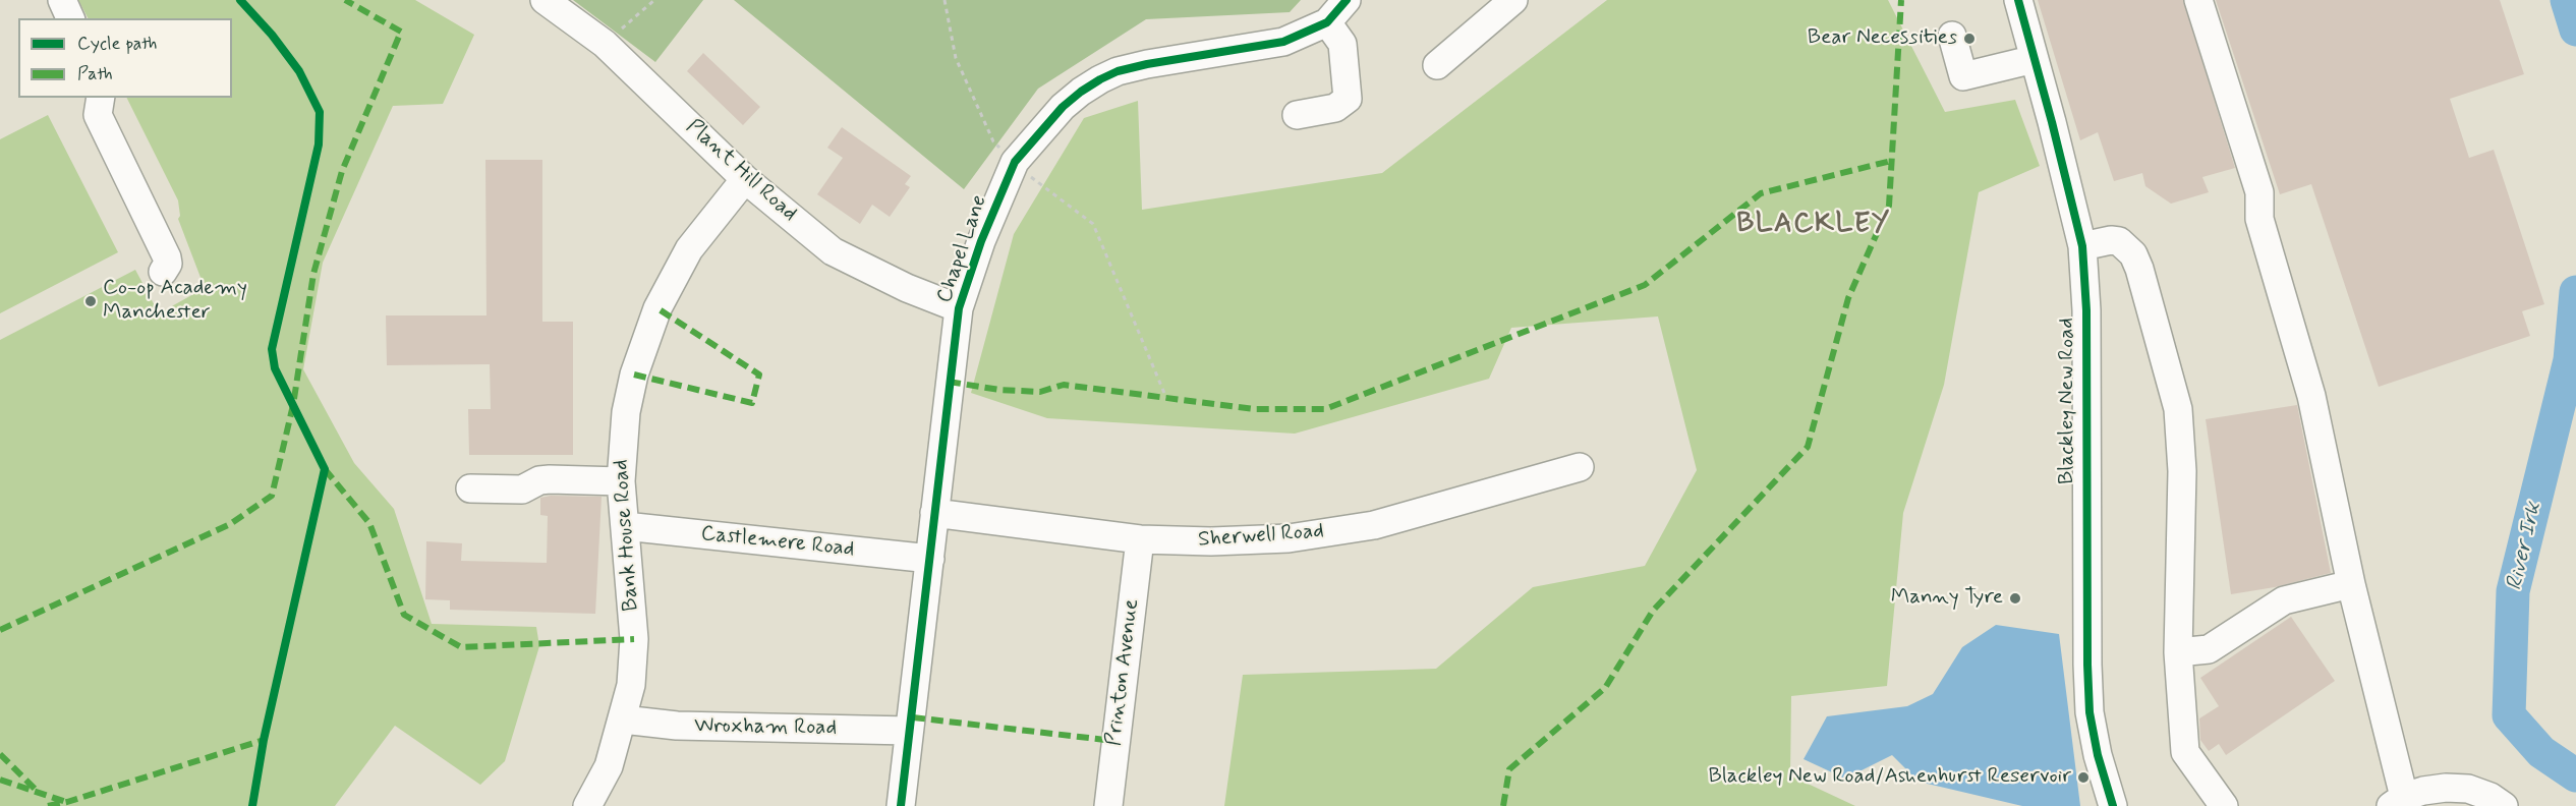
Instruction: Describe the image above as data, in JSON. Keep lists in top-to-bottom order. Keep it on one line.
{"streets":{"street":["Plant Hill Road","Chapel Lane","Blackley New Road","Bank House Road","Sherwell Road","Castlemere Road","Printon Avenue","Wroxham Road"]},"crossings":[["Plant Hill Road","Chapel Lane"],["Plant Hill Road","Bank House Road"],["Chapel Lane","Sherwell Road"],["Chapel Lane","Castlemere Road"],["Chapel Lane","Wroxham Road"],["Bank House Road","Castlemere Road"],["Bank House Road","Wroxham Road"],["Sherwell Road","Printon Avenue"]],"districts":["BLACKLEY"],"water":["River Irk"],"places":["Bear Necessities","Co-op Academy Manchester","Manny Tyre","Blackley New Road/Ashenhurst Reservoir"],"legend":["Cycle path","Path"]}
